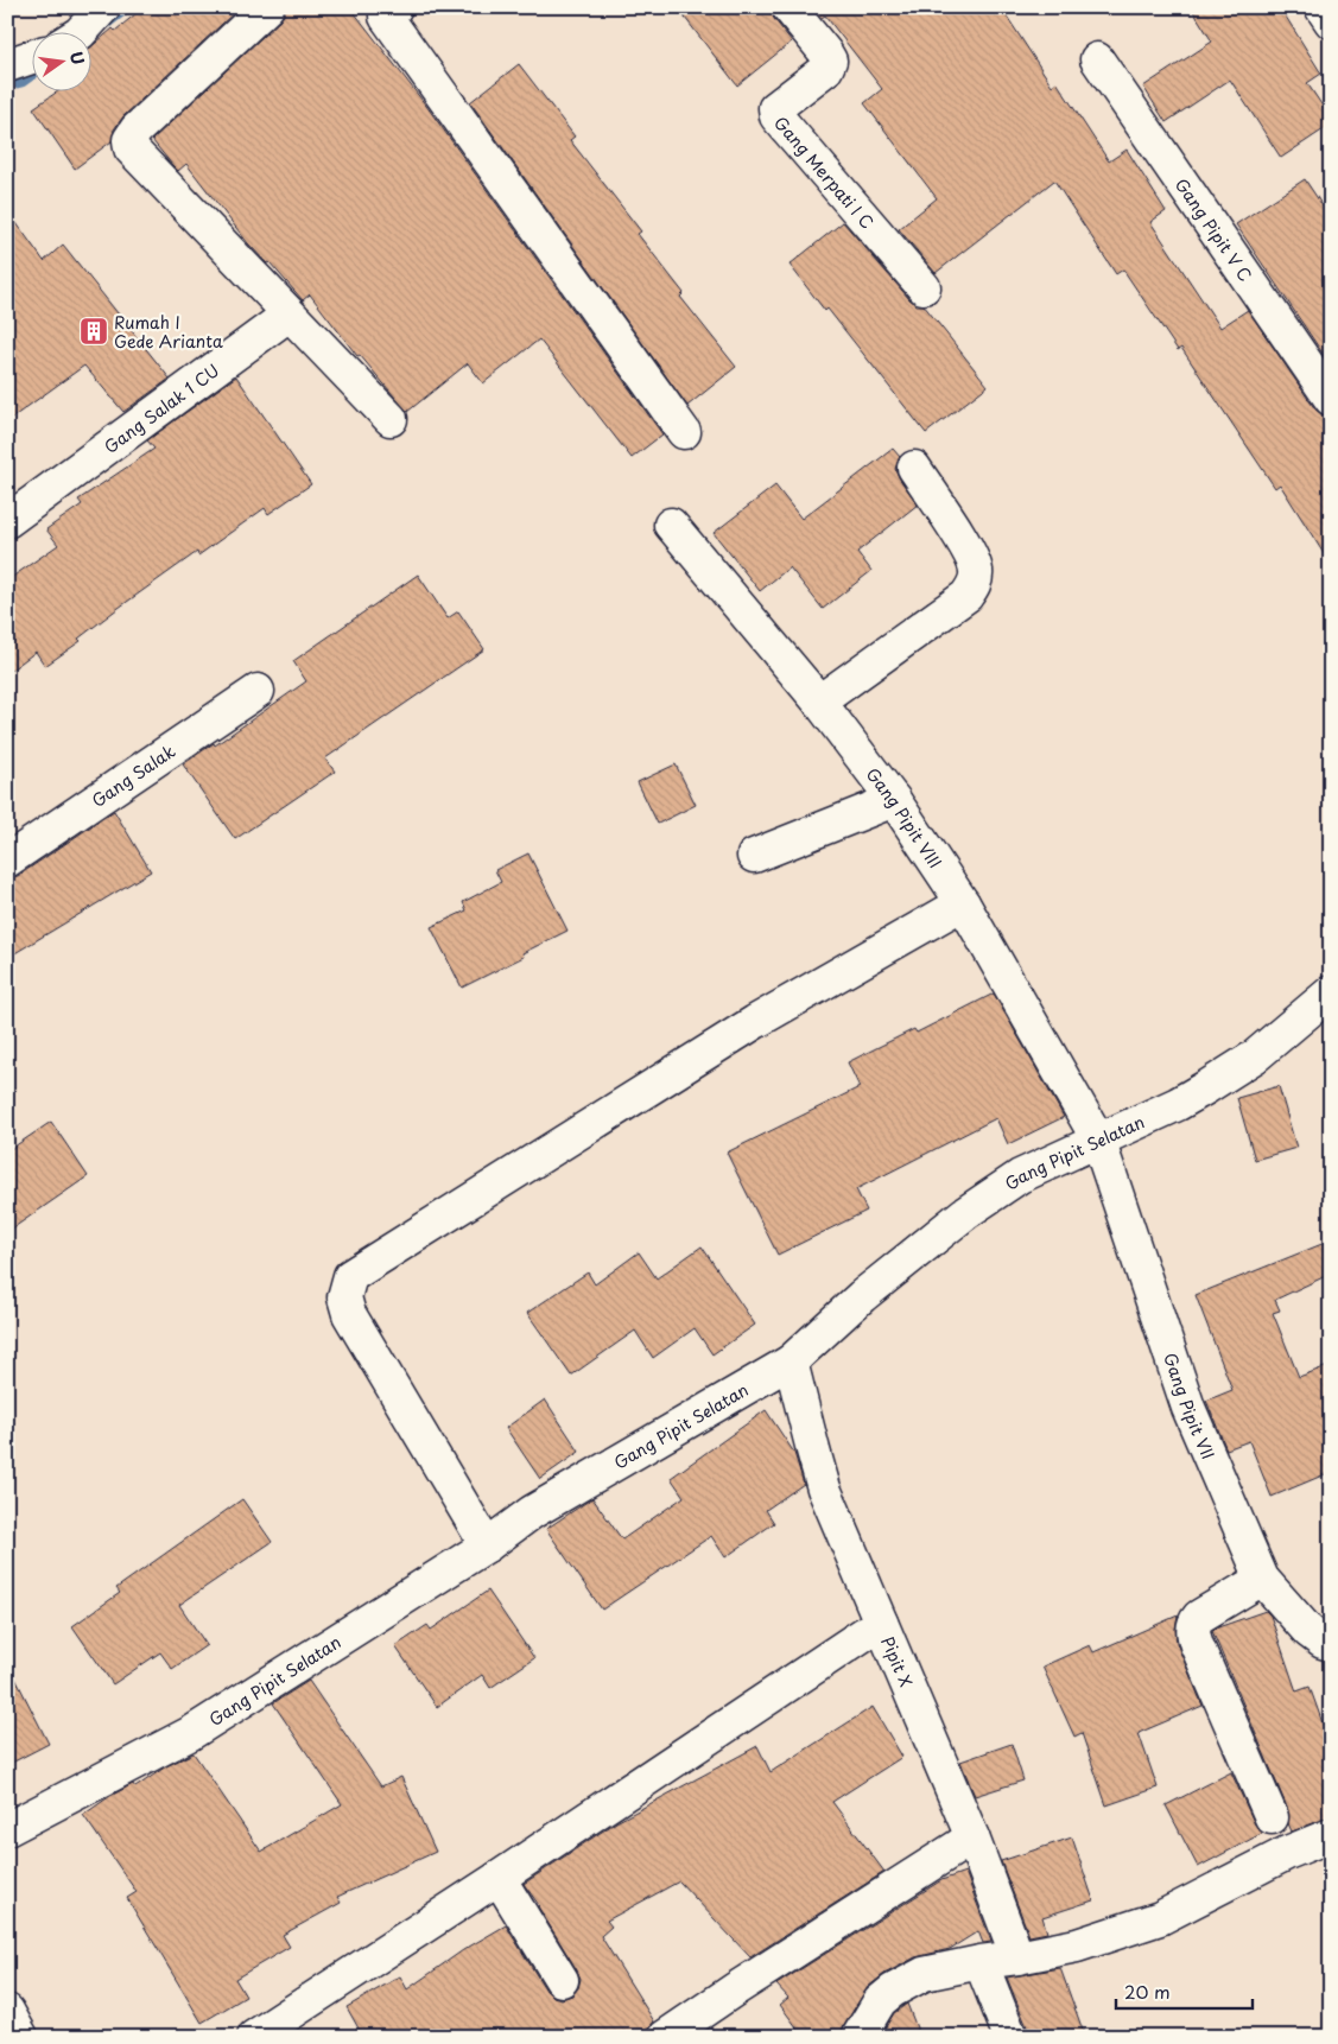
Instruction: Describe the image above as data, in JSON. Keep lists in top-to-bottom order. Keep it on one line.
{"streets":{"street":["Gang Merpati I C","Gang Pipit V C","Gang Salak 1 CU","Gang Salak","Gang Pipit VIII","Gang Pipit Selatan","Gang Pipit VII","Pipit X"]},"crossings":[["Gang Pipit VIII","Gang Pipit Selatan"],["Gang Pipit VIII","Gang Pipit VII"],["Gang Pipit Selatan","Gang Pipit VII"],["Gang Pipit Selatan","Pipit X"]],"places":{"building":["Rumah I Gede Arianta"]},"scale_bar":"20 m","north":"right"}
